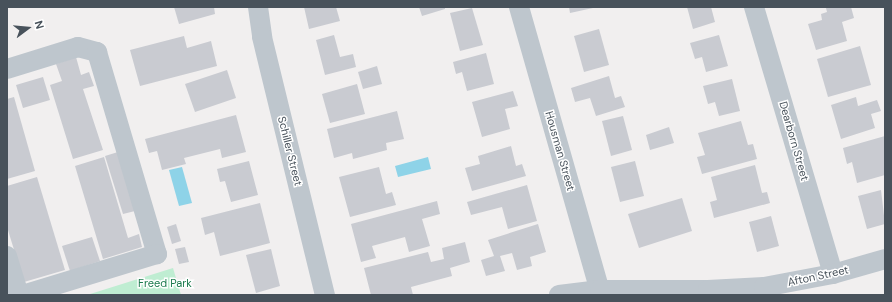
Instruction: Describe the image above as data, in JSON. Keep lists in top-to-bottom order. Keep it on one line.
{"streets":{"street":["Dearborn Street","Schiller Street","Housman Street","Afton Street"]},"crossings":[["Dearborn Street","Afton Street"],["Housman Street","Afton Street"]],"parks":["Freed Park"],"north":"right"}
